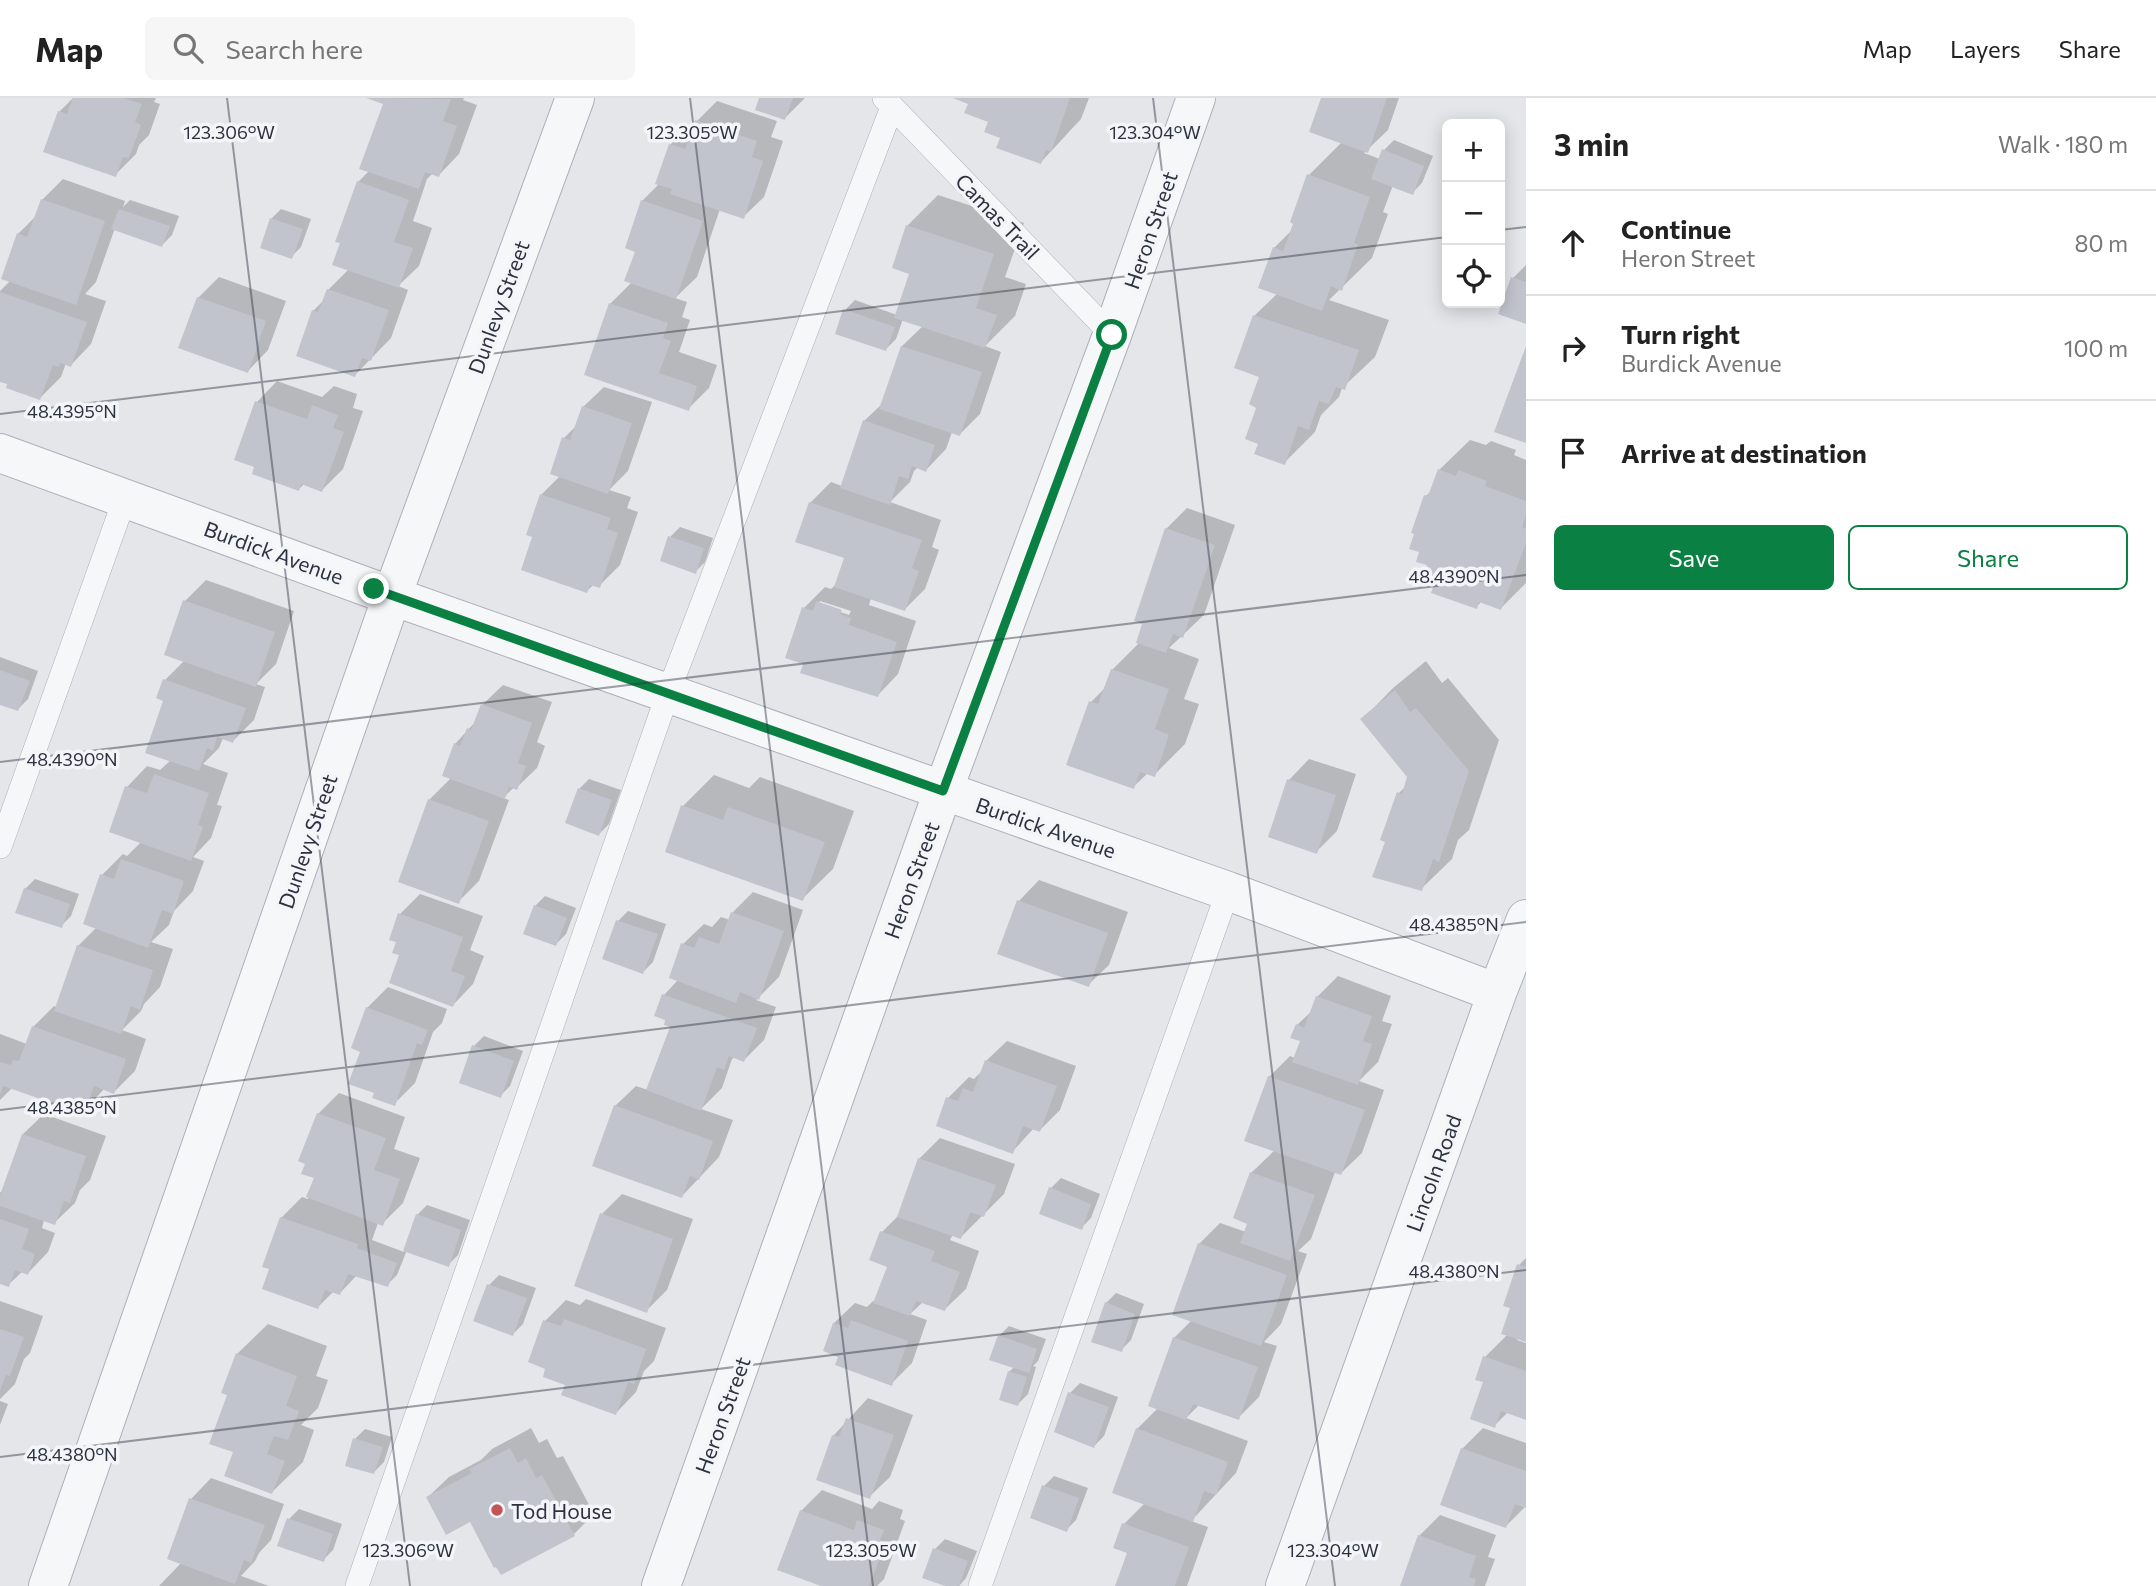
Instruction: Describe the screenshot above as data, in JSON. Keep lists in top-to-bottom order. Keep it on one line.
{"streets":{"street":["Heron Street","Dunlevy Street","Burdick Avenue","Lincoln Road"],"lane":["Camas Trail"]},"crossings":[["Camas Trail","Heron Street"],["Heron Street","Burdick Avenue"],["Dunlevy Street","Burdick Avenue"],["Burdick Avenue","Lincoln Road"]],"places":["Tod House"],"page":{"header":"Map","search":"Search here","nav":["Map","Layers","Share"],"heading":["3 min","Walk · 180 m"],"map_buttons":["+","−"],"list":[["Continue","Heron Street","80 m"],["Turn right","Burdick Avenue","100 m"],"Arrive at destination"],"buttons":["Save","Share"]},"coordinates":["123.306°W","123.305°W","123.304°W","48.4395°N","48.4390°N","48.4385°N","48.4380°N"]}
